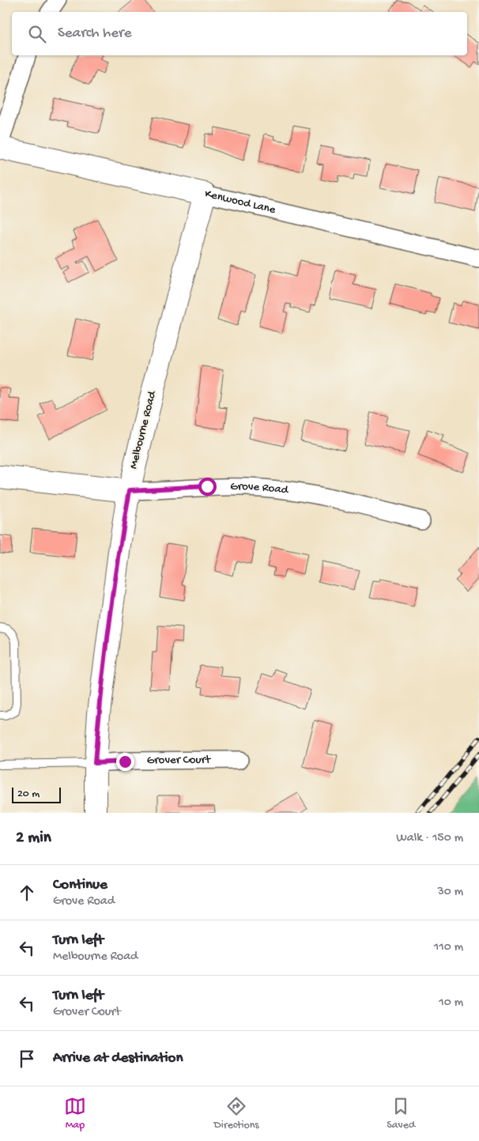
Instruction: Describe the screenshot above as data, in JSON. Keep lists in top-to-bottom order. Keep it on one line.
{"streets":{"street":["Kenwood Lane","Melbourne Road","Grove Road","Grover Court"]},"crossings":[["Kenwood Lane","Melbourne Road"],["Melbourne Road","Grove Road"],["Melbourne Road","Grover Court"]],"scale_bar":"20 m","page":{"search":"Search here","scale":"20 m","heading":["2 min","Walk · 150 m"],"list":[["Continue","Grove Road","30 m"],["Turn left","Melbourne Road","110 m"],["Turn left","Grover Court","10 m"],"Arrive at destination"],"nav":["Map","Directions","Saved"]}}
